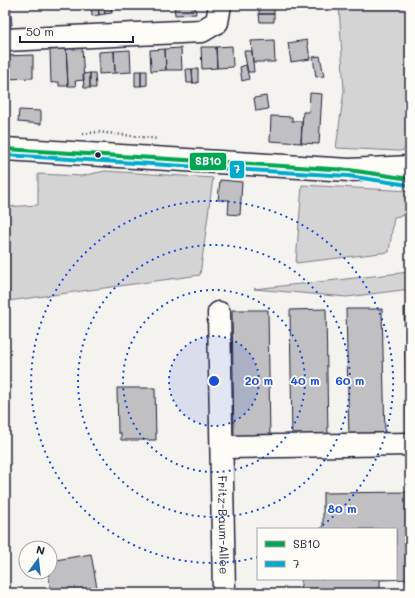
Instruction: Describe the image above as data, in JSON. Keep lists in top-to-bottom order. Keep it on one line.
{"streets":{"main road":["Fritz-Baum-Allee"]},"lines":["transit line SB10","transit line 7"],"legend":["SB10","7"],"scale_bar":"50 m","north":"top","rings":["20 m","40 m","60 m","80 m"]}
